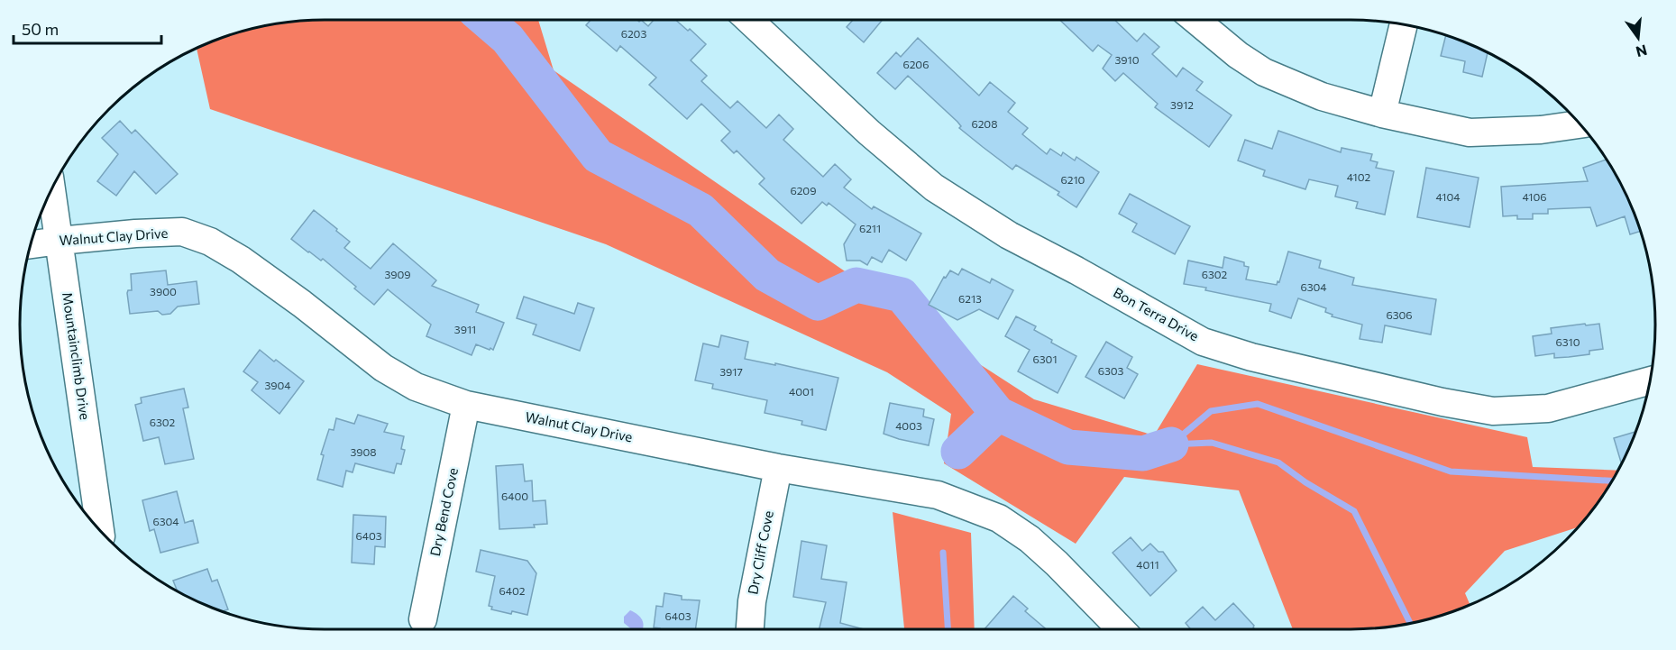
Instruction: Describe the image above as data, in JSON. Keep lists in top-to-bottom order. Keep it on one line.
{"streets":{"street":["Walnut Clay Drive","Bon Terra Drive","Mountainclimb Drive","Dry Bend Cove","Dry Cliff Cove"]},"crossings":[["Walnut Clay Drive","Mountainclimb Drive"],["Walnut Clay Drive","Dry Bend Cove"],["Walnut Clay Drive","Dry Cliff Cove"]],"house_numbers":["6203","3910","6206","3912","6208","4102","6210","6209","4104","4106","6211","3909","6302","6304","3900","6213","6306","3911","6310","6301","6303","3917","3904","4001","6302","4003","3908","6400","6304","6403","4011","6402","6403"],"scale_bar":"50 m","north":"bottom"}
